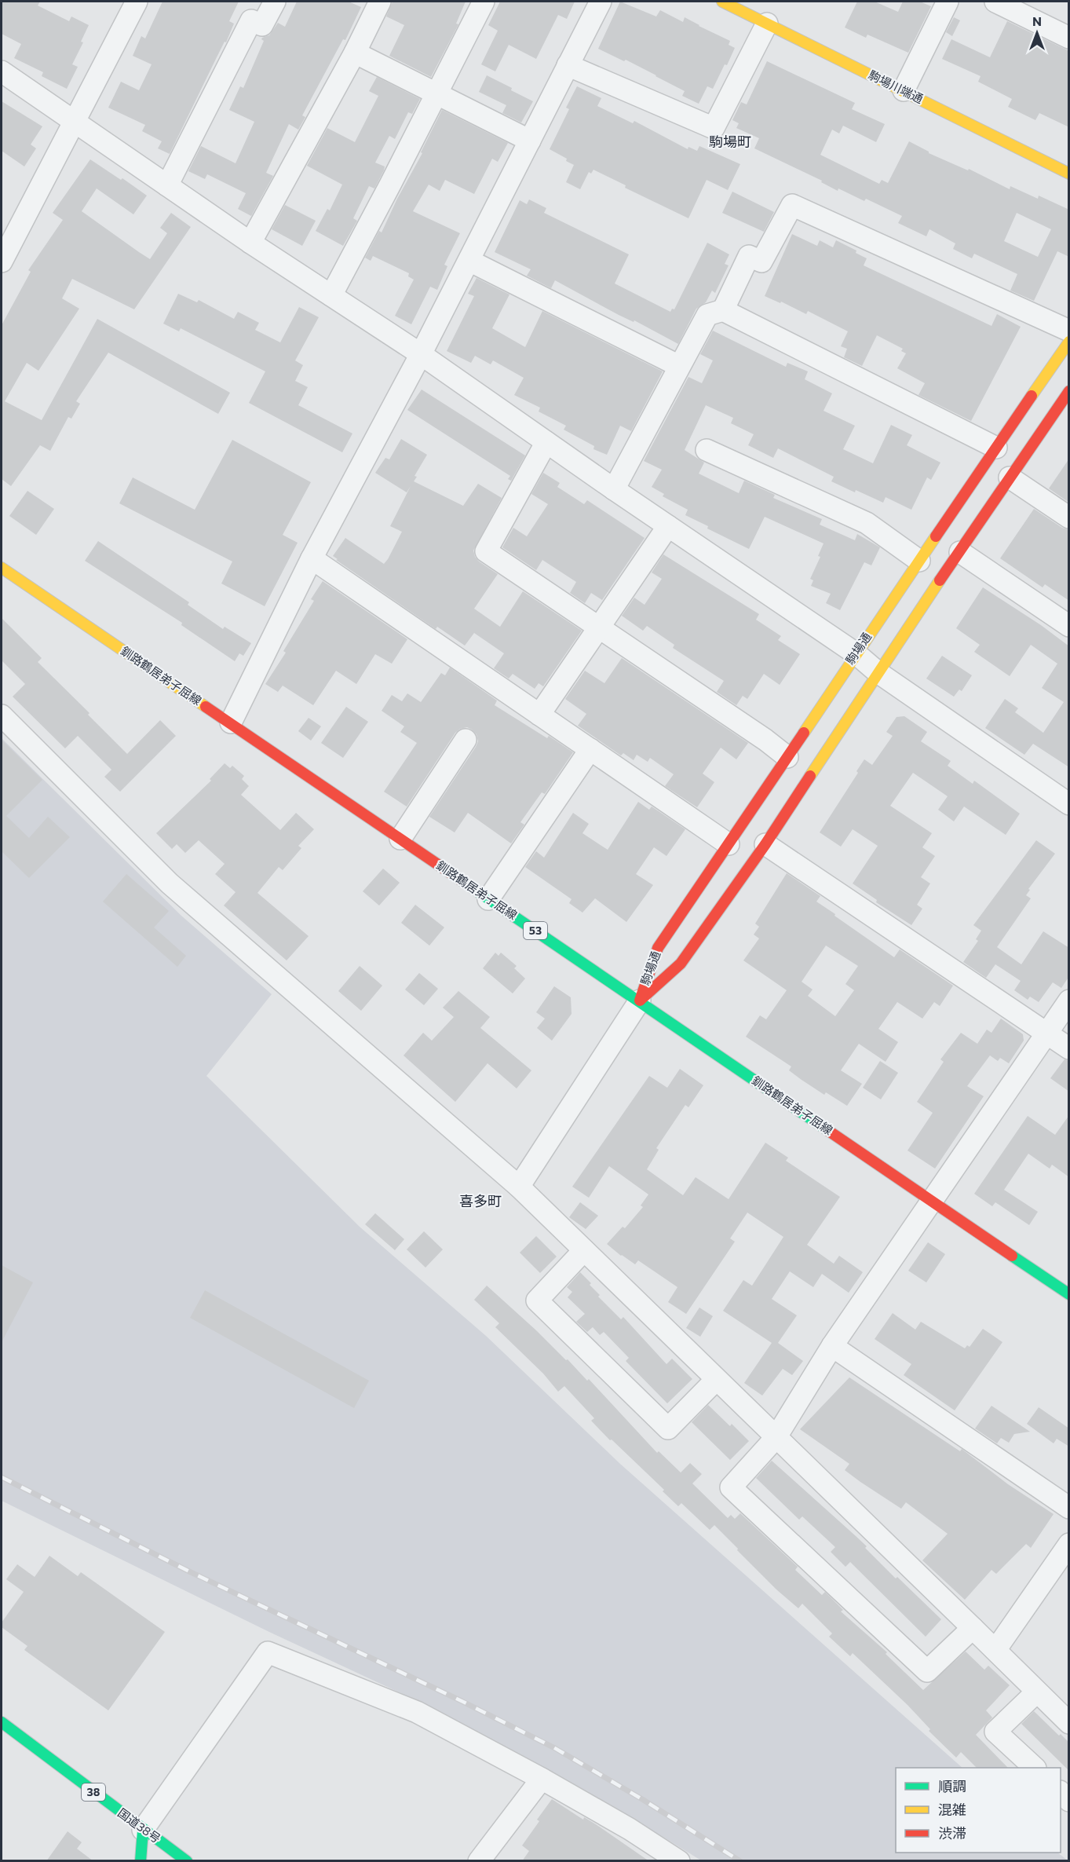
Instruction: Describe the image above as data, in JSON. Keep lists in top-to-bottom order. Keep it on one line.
{"streets":{"main road":["駒場川端通","駒場通","釧路鶴居弟子屈線","53","38","国道38号"]},"crossings":[["駒場通","釧路鶴居弟子屈線"]],"districts":["駒場町","喜多町"],"legend":["順調","混雑","渋滞"],"north":"top"}
